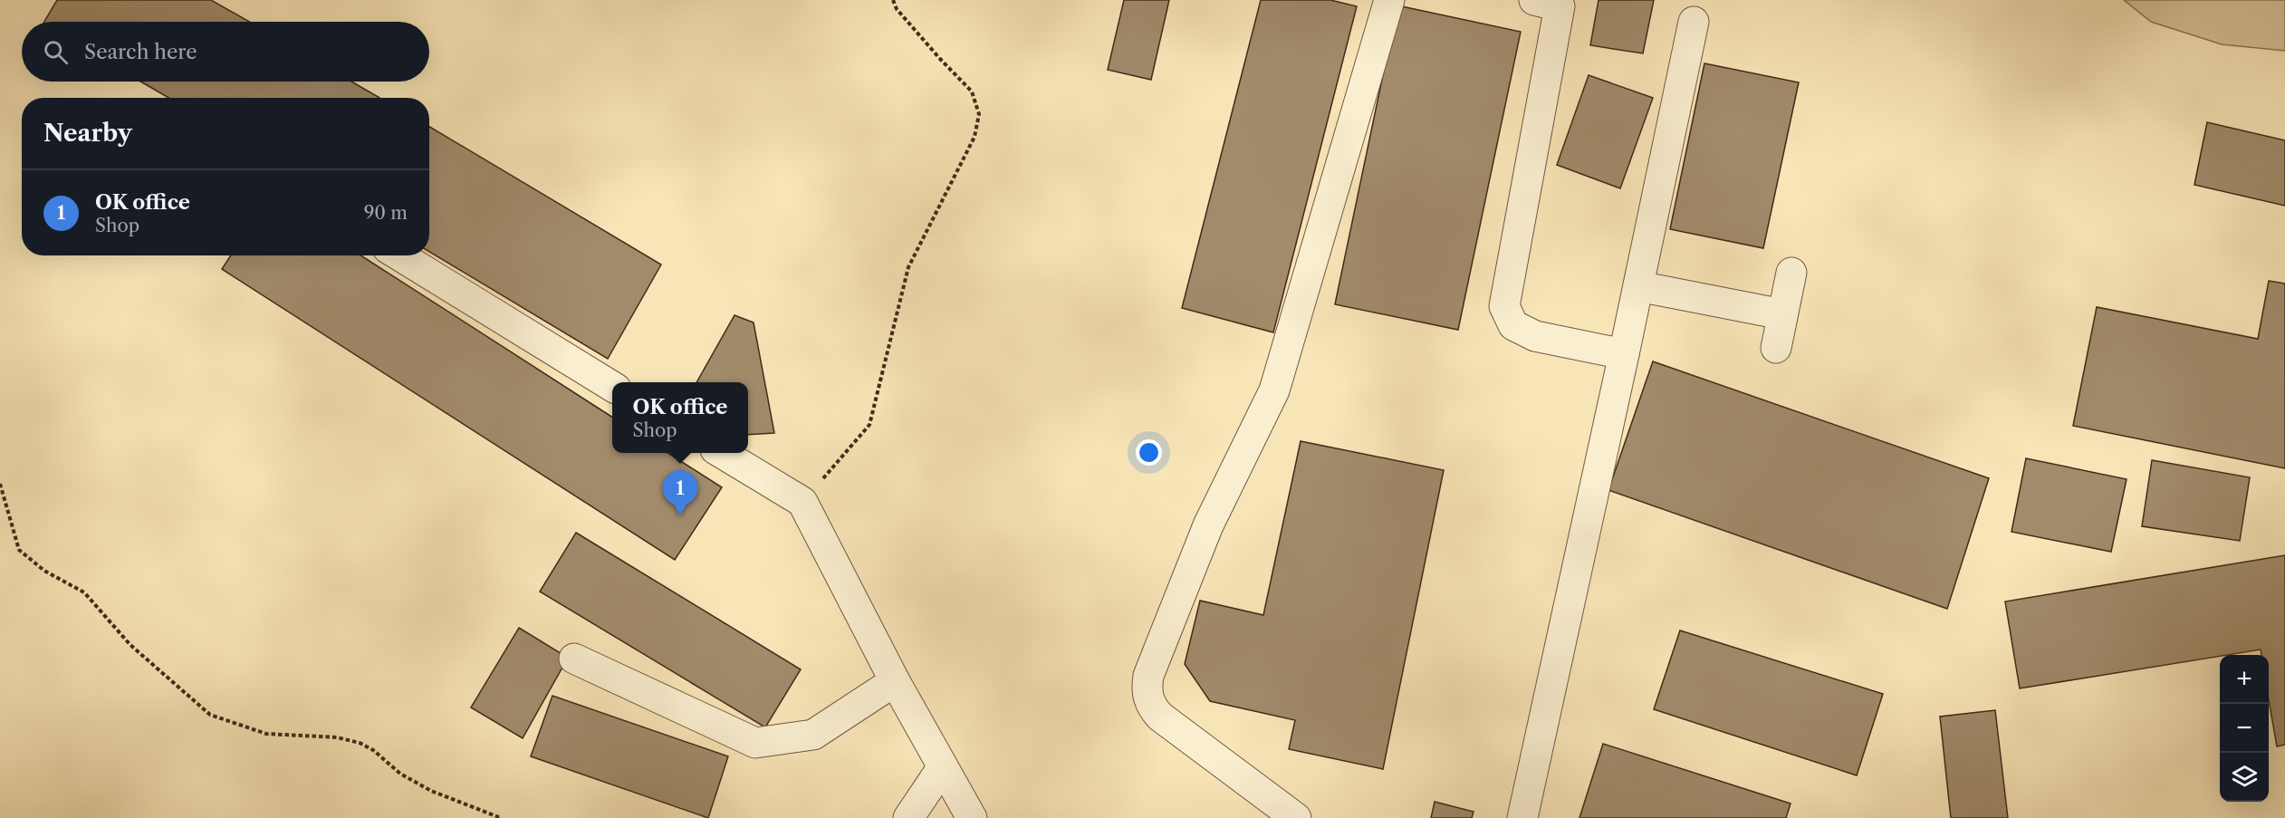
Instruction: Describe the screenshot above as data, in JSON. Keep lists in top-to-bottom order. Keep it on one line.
{"page":{"search":"Search here","heading":"Nearby","list":[{"mark":"1","name":"OK office","note":"Shop","value":"90 m"}],"popup":["OK office","Shop"],"pins":"1","map_buttons":["+","−"]}}
